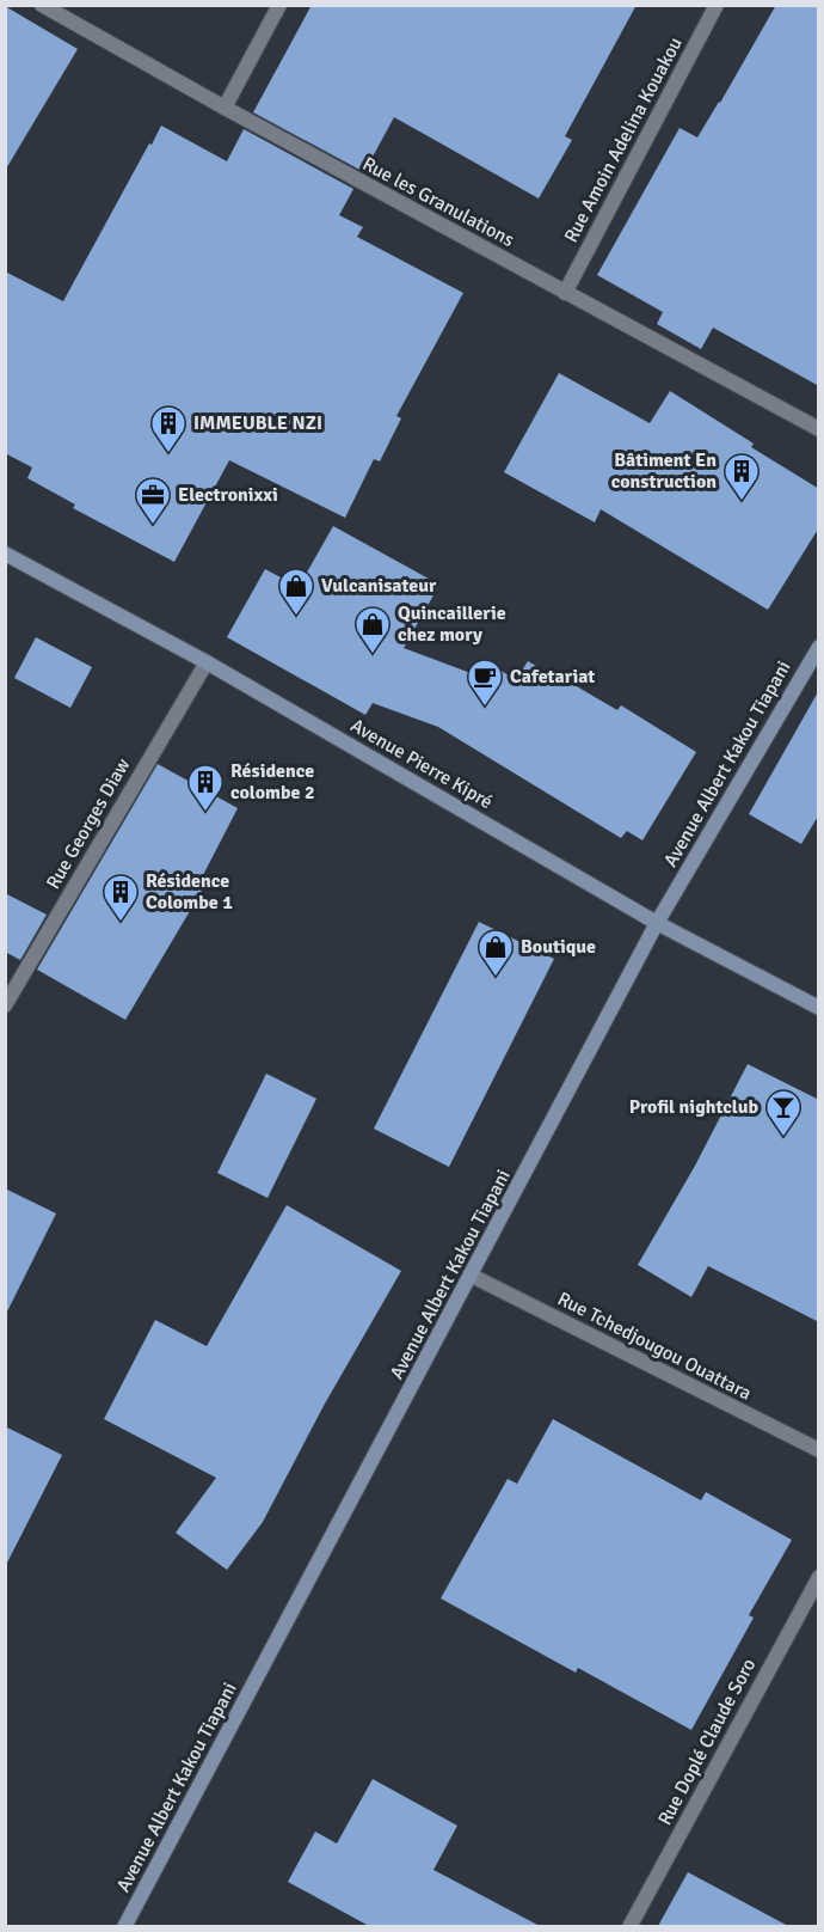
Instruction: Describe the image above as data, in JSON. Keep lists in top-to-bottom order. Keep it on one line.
{"streets":{"street":["Rue Amoin Adelina Kouakou","Rue les Granulations","Avenue Pierre Kipré","Avenue Albert Kakou Tiapani","Rue Georges Diaw","Rue Tchedjougou Ouattara","Rue Doplé Claude Soro"]},"crossings":[["Rue Amoin Adelina Kouakou","Rue les Granulations"],["Avenue Pierre Kipré","Avenue Albert Kakou Tiapani"],["Avenue Pierre Kipré","Rue Georges Diaw"],["Avenue Albert Kakou Tiapani","Rue Tchedjougou Ouattara"]],"places":{"building":["IMMEUBLE NZI","Bâtiment En construction","Résidence colombe 2","Résidence Colombe 1"],"office":["Electronixxi"],"shop":["Vulcanisateur","Quincaillerie chez mory","Boutique"],"cafe":["Cafetariat"],"bar":["Profil nightclub"]}}
